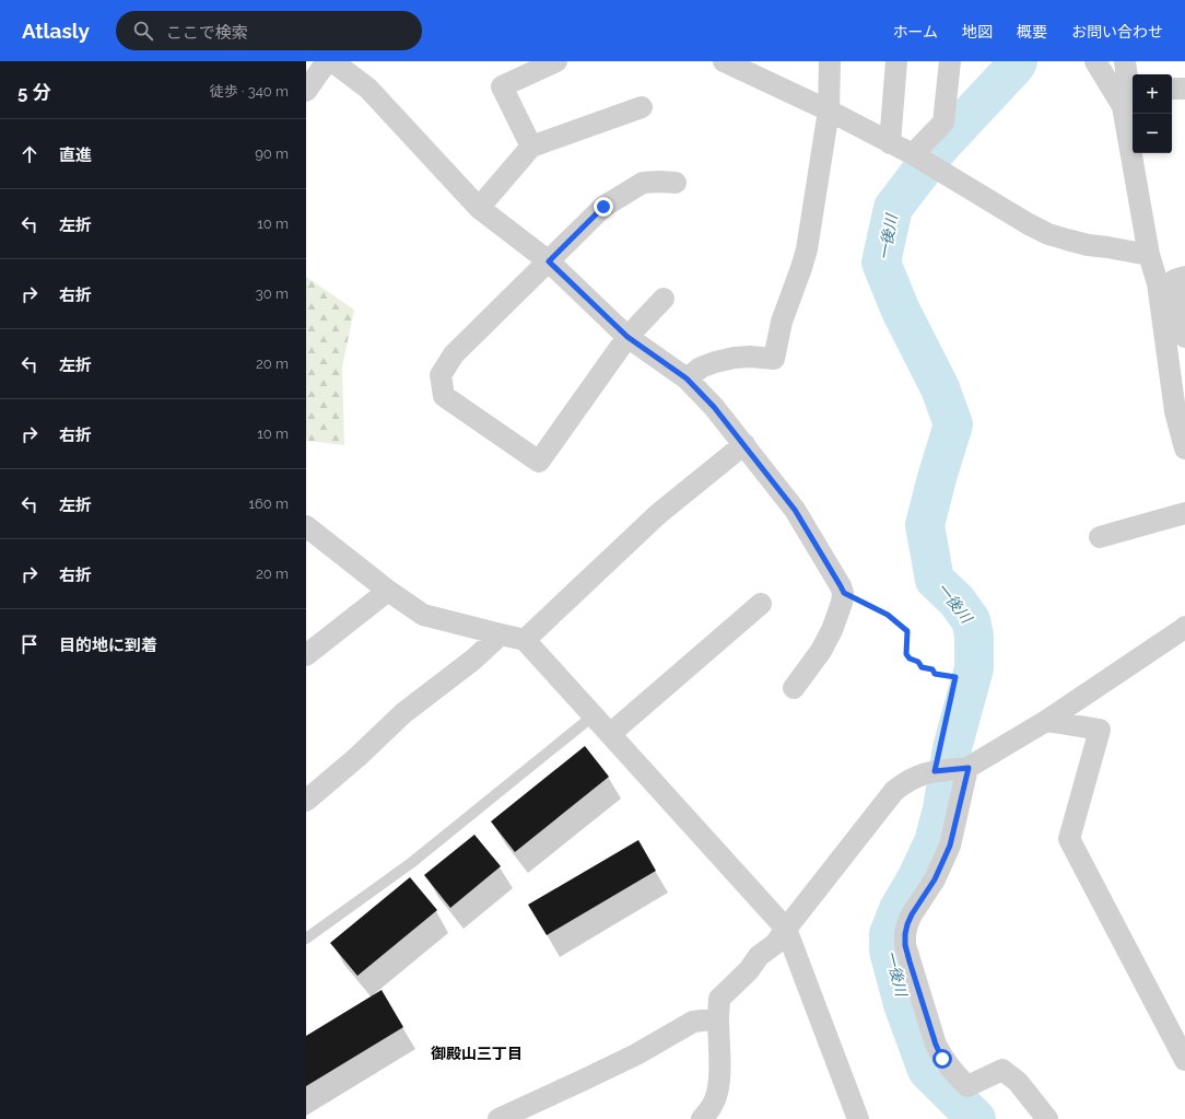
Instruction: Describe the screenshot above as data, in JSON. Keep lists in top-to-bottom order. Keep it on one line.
{"districts":["御殿山三丁目"],"water":["一後川"],"page":{"header":"Atlasly","search":"ここで検索","nav":["ホーム","地図","概要","お問い合わせ"],"heading":["5 分","徒歩 · 340 m"],"map_buttons":["+","−"],"list":[["直進","90 m"],["左折","10 m"],["右折","30 m"],["左折","20 m"],["右折","10 m"],["左折","160 m"],["右折","20 m"],"目的地に到着"]}}
